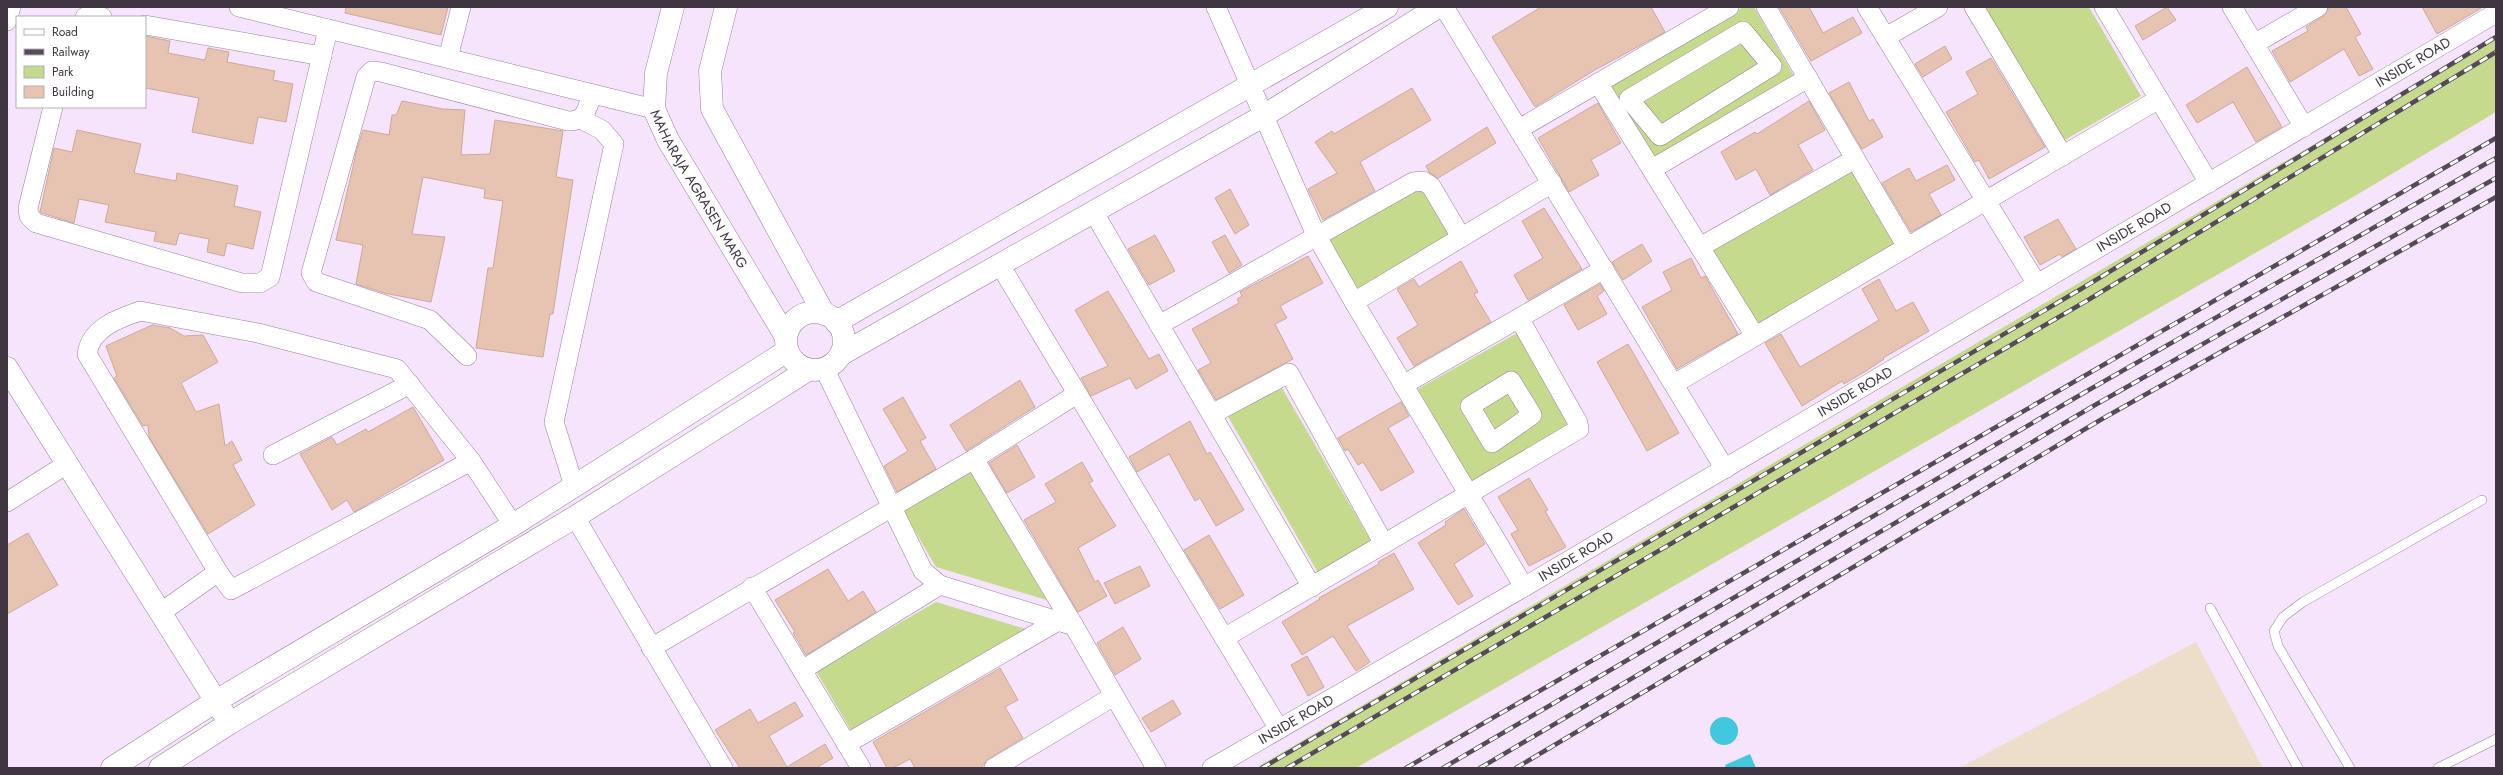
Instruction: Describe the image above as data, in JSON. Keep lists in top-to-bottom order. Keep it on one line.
{"streets":{"street":["INSIDE ROAD","MAHARAJA AGRASEN MARG"]},"legend":["Road","Railway","Park","Building"]}
